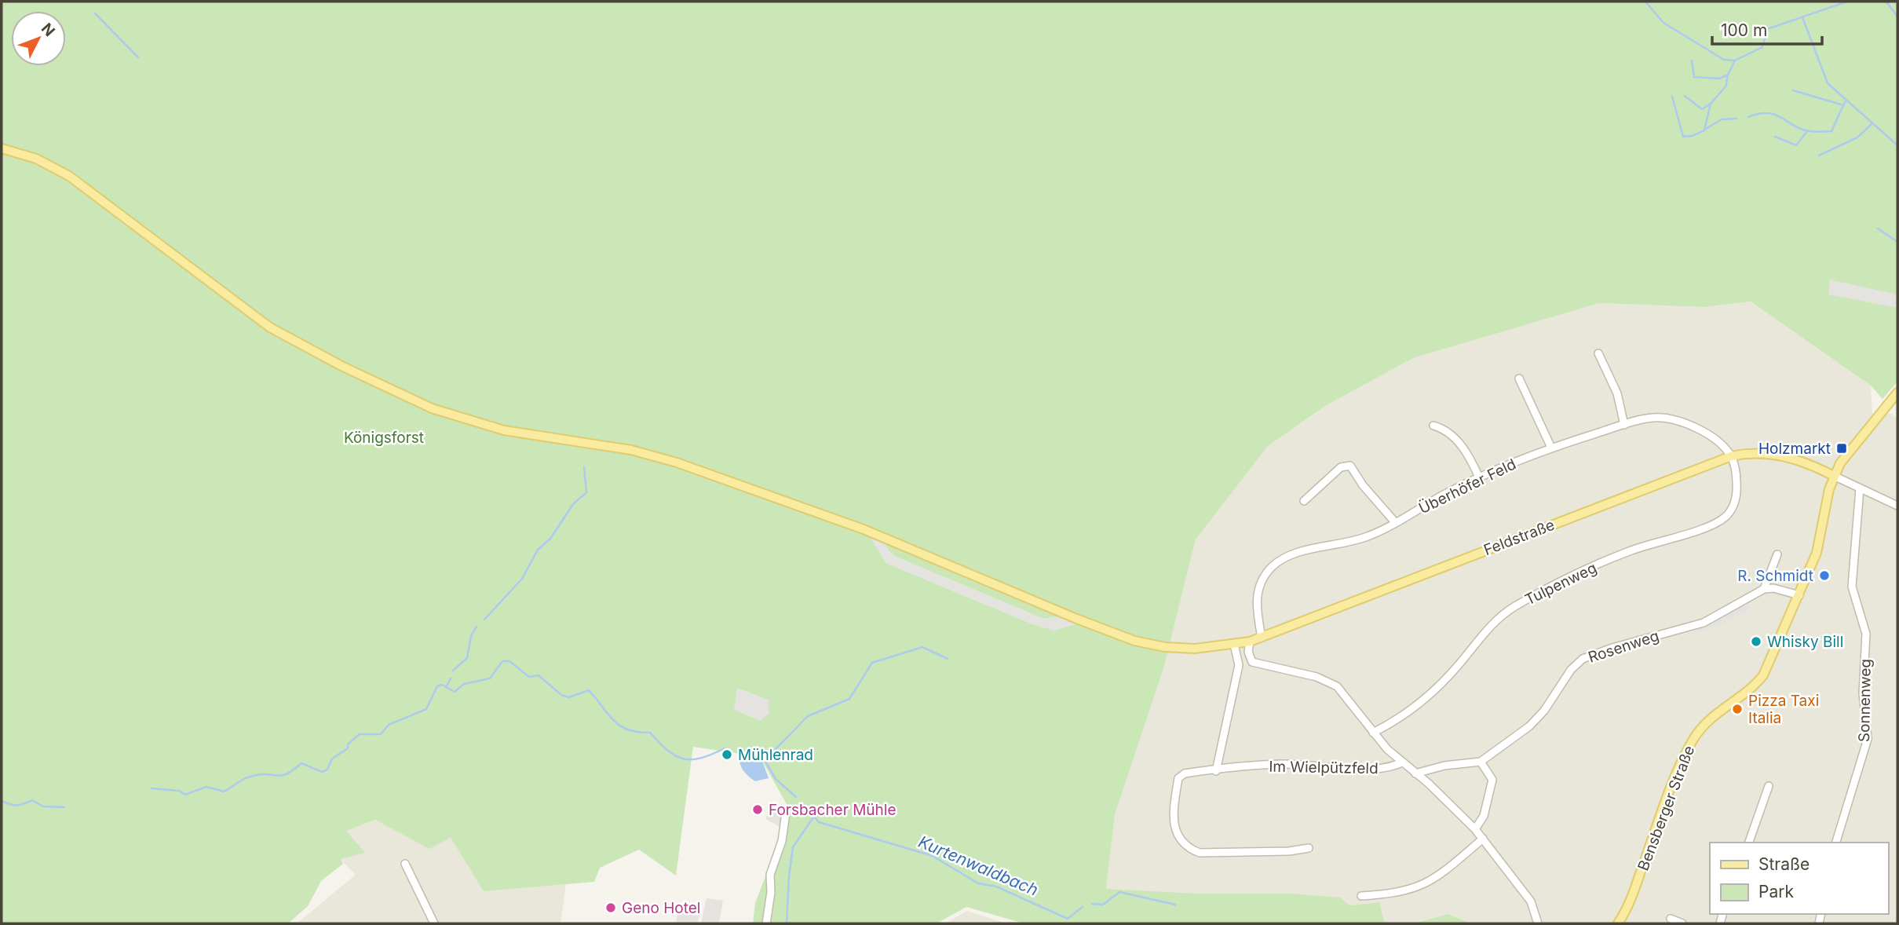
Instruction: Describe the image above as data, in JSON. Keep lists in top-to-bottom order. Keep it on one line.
{"streets":{"main road":["Feldstraße","Bensberger Straße"],"street":["Überhöfer Feld","Tulpenweg","Rosenweg","Sonnenweg","Im Wielpützfeld"]},"crossings":[["Überhöfer Feld","Feldstraße"],["Überhöfer Feld","Tulpenweg"],["Feldstraße","Tulpenweg"],["Feldstraße","Bensberger Straße"]],"water":["Kurtenwaldbach"],"parks":["Königsforst"],"places":{"transit":["Holzmarkt"],"other":["R. Schmidt","Whisky Bill","Pizza Taxi Italia","Mühlenrad","Forsbacher Mühle","Geno Hotel"]},"legend":["Straße","Park"],"scale_bar":"100 m","north":"top right"}
